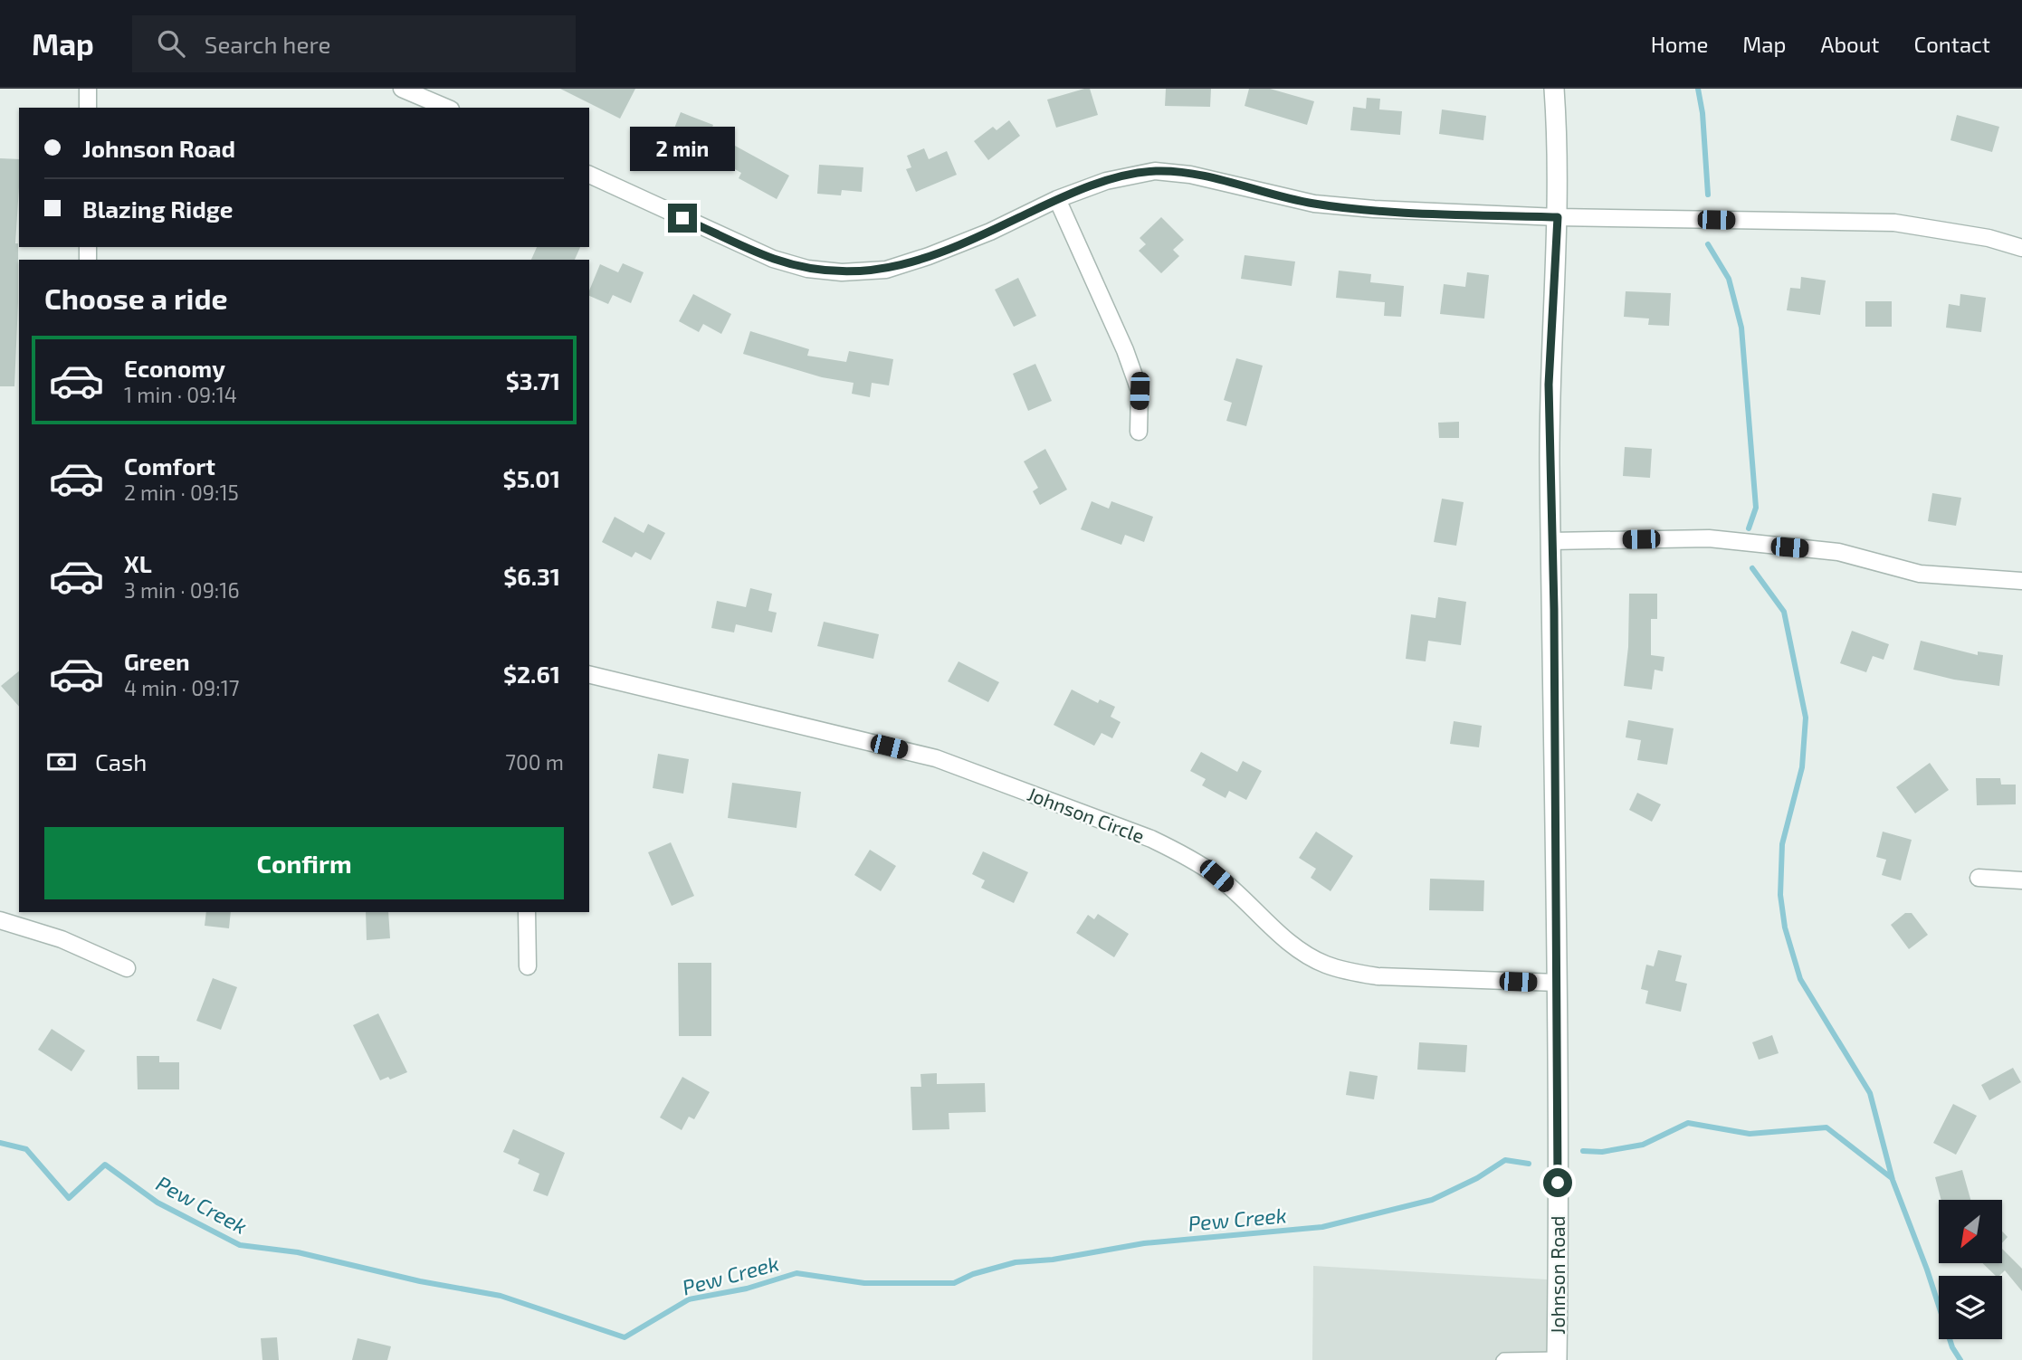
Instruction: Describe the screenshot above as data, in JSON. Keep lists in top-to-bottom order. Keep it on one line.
{"streets":{"street":["Johnson Circle","Johnson Road"]},"crossings":[["Johnson Circle","Johnson Road"]],"water":["Pew Creek"],"north":"bottom left","page":{"header":"Map","search":"Search here","nav":["Home","Map","About","Contact"],"banner":["Johnson Road","Blazing Ridge"],"bubble":"2 min","heading":"Choose a ride","list":[{"name":"Economy","note":"1 min · 09:14","value":"$3.71"},{"name":"Comfort","note":"2 min · 09:15","value":"$5.01"},{"name":"XL","note":"3 min · 09:16","value":"$6.31"},{"name":"Green","note":"4 min · 09:17","value":"$2.61"}],"pay":["Cash","700 m"],"buttons":"Confirm"}}
